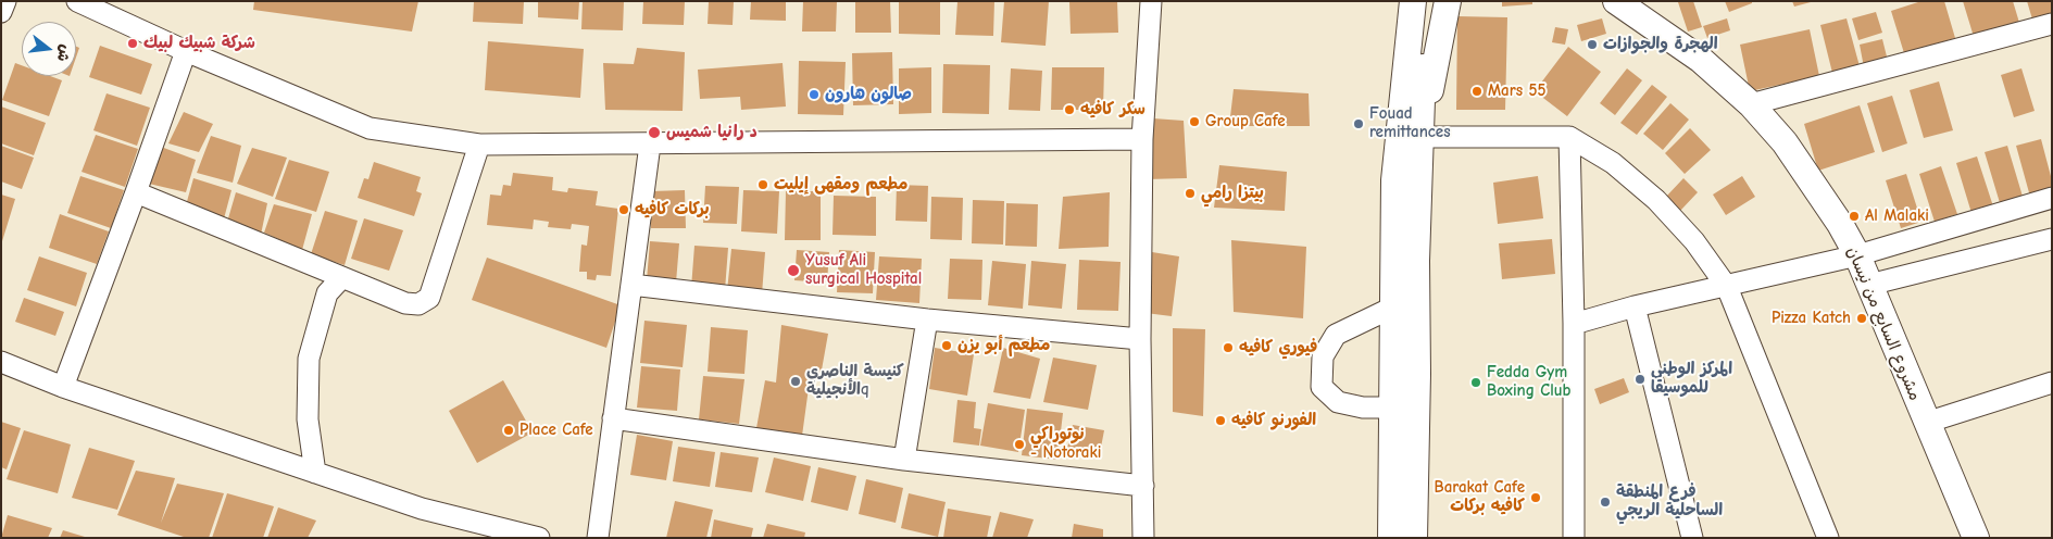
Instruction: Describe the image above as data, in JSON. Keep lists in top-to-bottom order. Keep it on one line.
{"streets":{"main road":["مشروع السابع من نيسان"]},"places":["شركة شبيك لبيك","الهجرة والجوازات","Mars 55","صالون هارون","سكر كافيه","Group Cafe","Fouad remittances","د رانيا شميس","مطعم ومقهى إيليت","بيتزا رامي","بركات كافيه","Al Malaki","Yusuf Ali surgical Hospital","Pizza Katch","مطعم أبو يزن","فيوري كافيه","المركز الوطني للموسيقا","كنيسة الناصري الأنجيليةq","Fedda Gym Boxing Club","الفورنو كافيه","Place Cafe","نوتوراكي - Notoraki","Barakat Cafe كافيه بركات","فرع المنطقة الساحلية الريجي"],"north":"right"}
